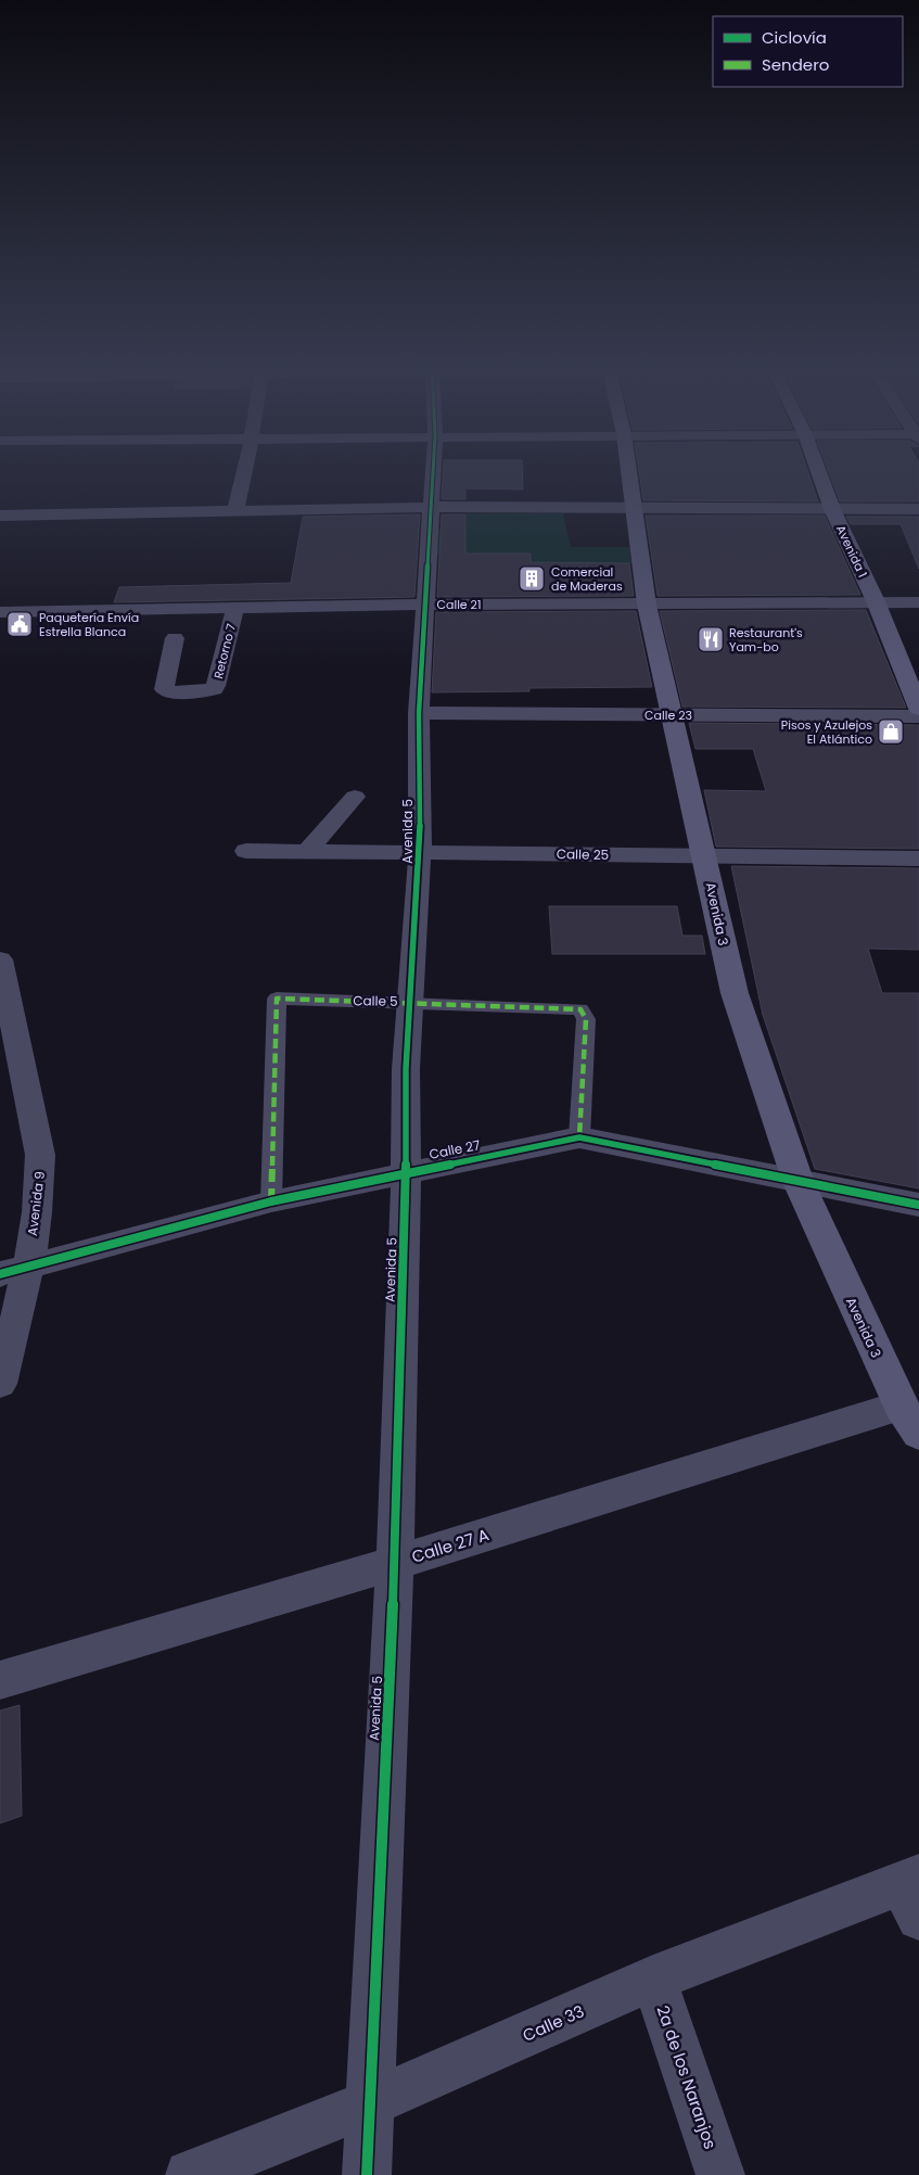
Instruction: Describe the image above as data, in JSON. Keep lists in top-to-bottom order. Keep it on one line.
{"streets":{"main road":["Avenida 1","Avenida 3"],"street":["Calle 21","Retorno 7","Calle 23","Avenida 5","Calle 25","Calle 5","Calle 27","Avenida 9","Calle 27 A","Calle 33","2a de los Naranjos"]},"crossings":[["Avenida 1","Calle 21"],["Calle 21","Retorno 7"],["Calle 21","Avenida 5"],["Calle 21","Avenida 3"],["Calle 23","Avenida 5"],["Calle 23","Avenida 3"],["Avenida 5","Calle 25"],["Avenida 5","Calle 5"],["Avenida 5","Calle 27"],["Avenida 5","Calle 27 A"],["Avenida 5","Calle 33"],["Calle 25","Avenida 3"],["Avenida 3","Calle 27"],["Avenida 3","Calle 27 A"],["Calle 5","Calle 27"],["Calle 27","Avenida 9"],["Calle 33","2a de los Naranjos"]],"places":{"building":["Comercial de Maderas"],"public building":["Paquetería Envía Estrella Blanca"],"restaurant":["Restaurant's Yam-bo"],"shop":["Pisos y Azulejos El Atlántico"]},"legend":["Ciclovía","Sendero"]}
